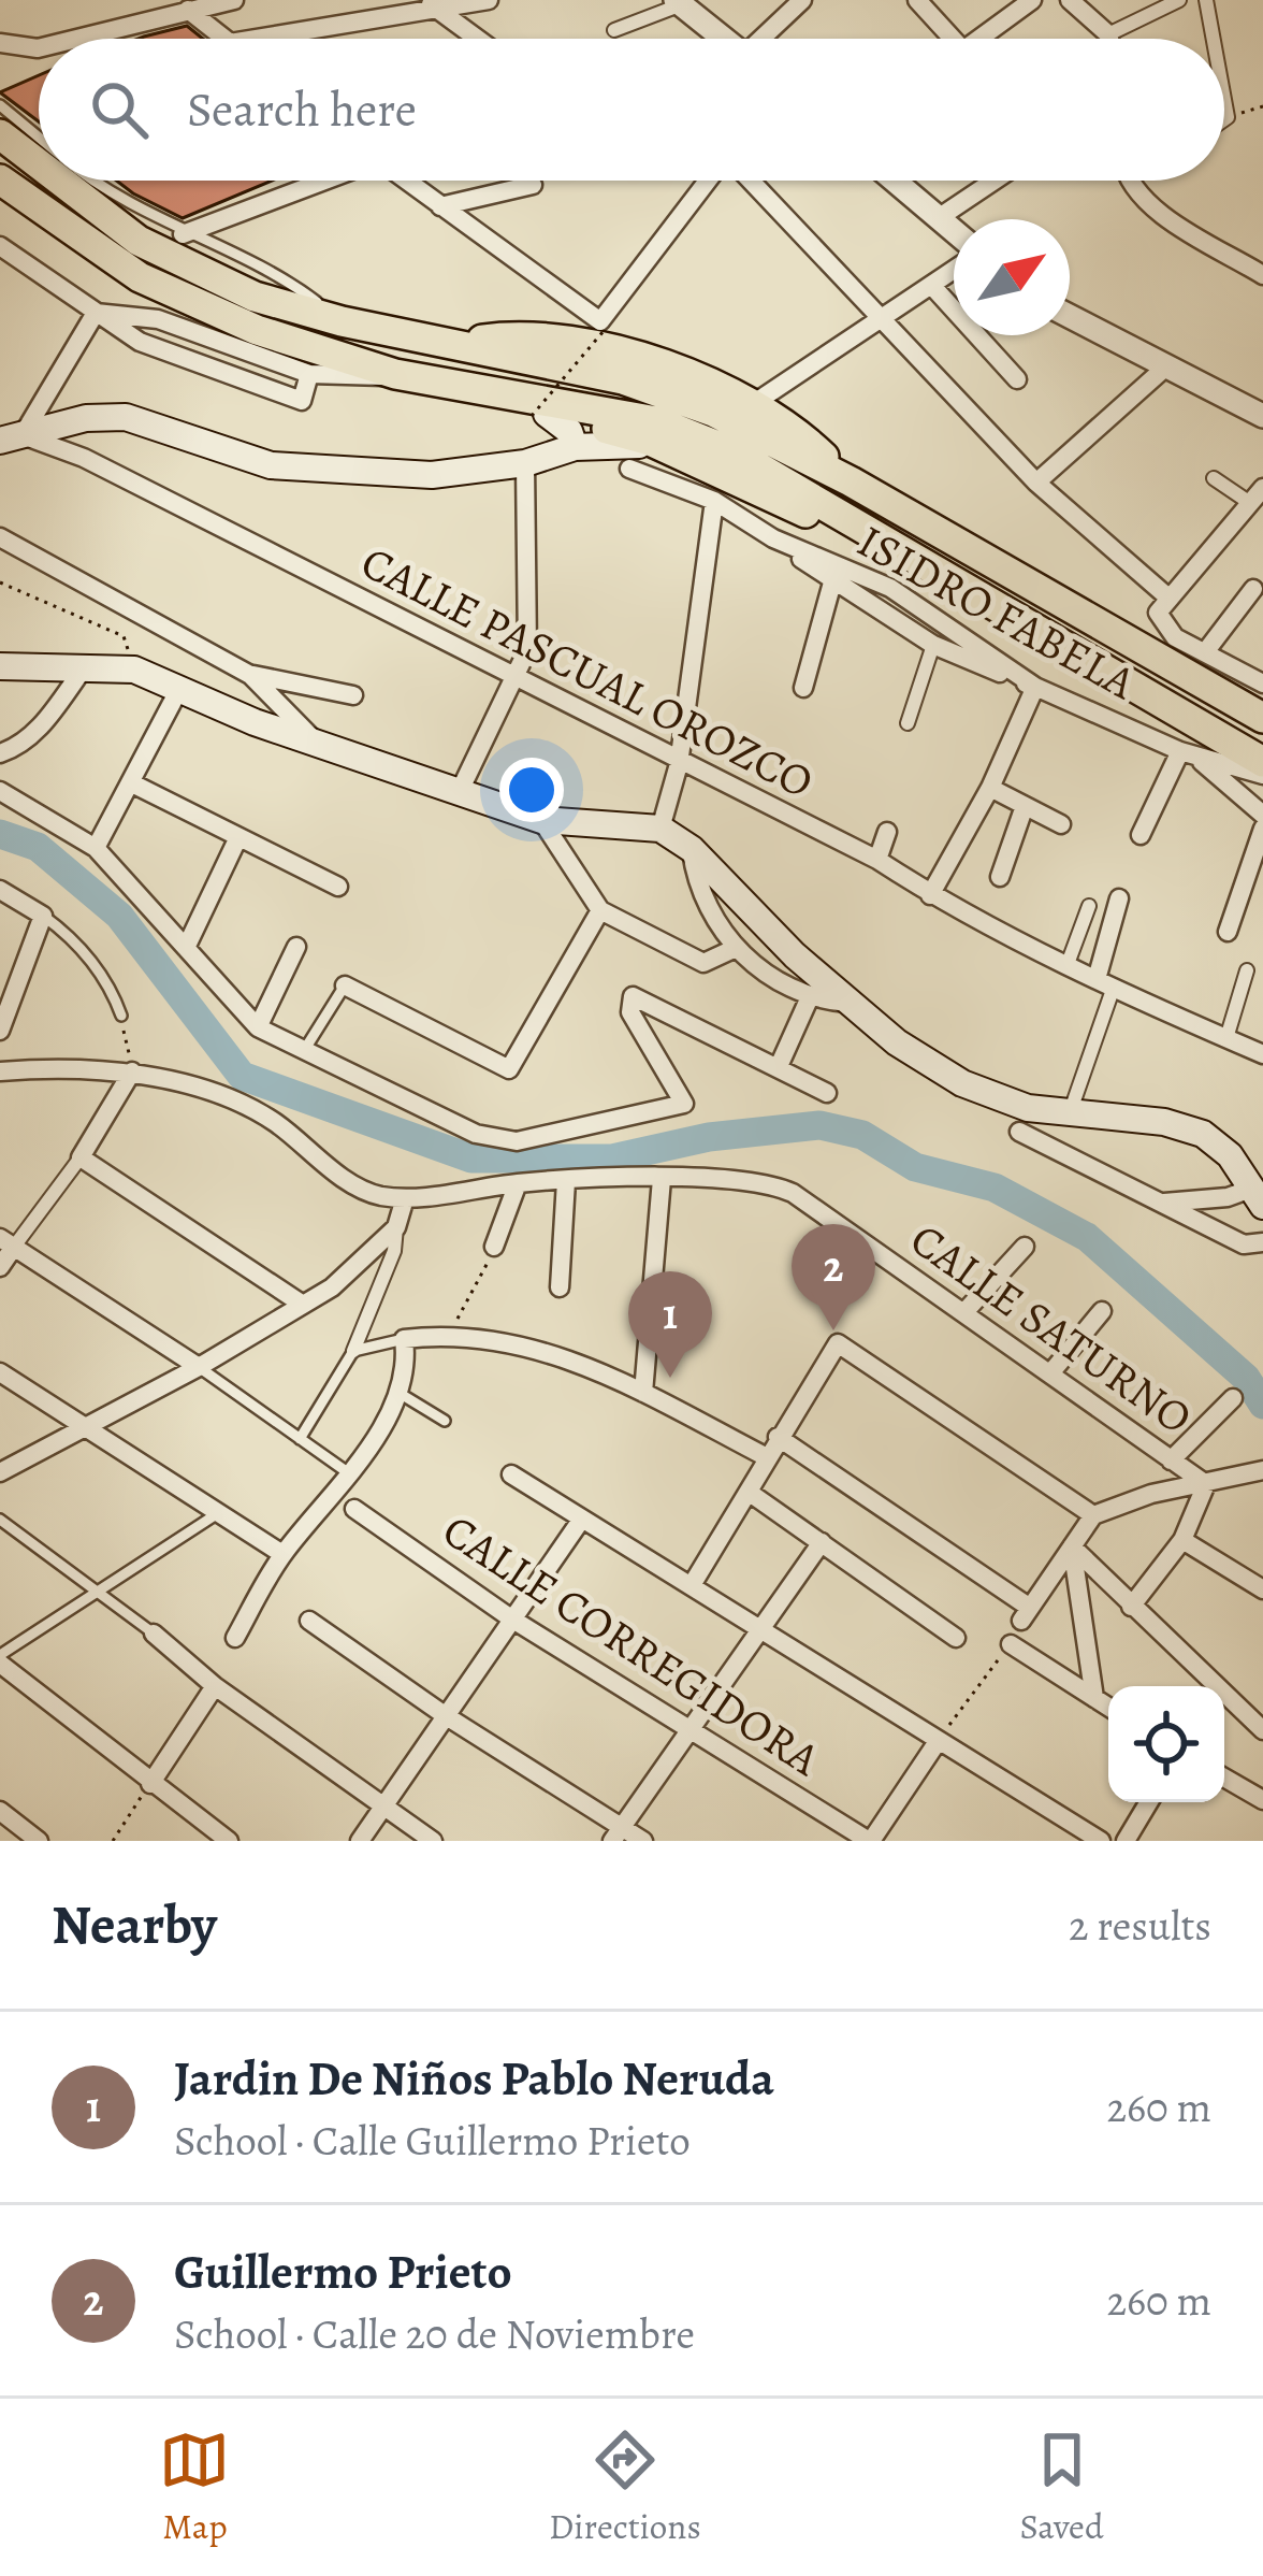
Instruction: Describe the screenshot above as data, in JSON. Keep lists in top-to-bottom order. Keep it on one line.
{"streets":{"street":["ISIDRO FABELA","CALLE PASCUAL OROZCO","CALLE SATURNO","CALLE CORREGIDORA"]},"north":"top right","page":{"search":"Search here","pins":["2","1"],"heading":["Nearby","2 results"],"list":[{"mark":"1","name":"Jardin De Niños Pablo Neruda","note":"School · Calle Guillermo Prieto","value":"260 m"},{"mark":"2","name":"Guillermo Prieto","note":"School · Calle 20 de Noviembre","value":"260 m"}],"nav":["Map","Directions","Saved"]}}
